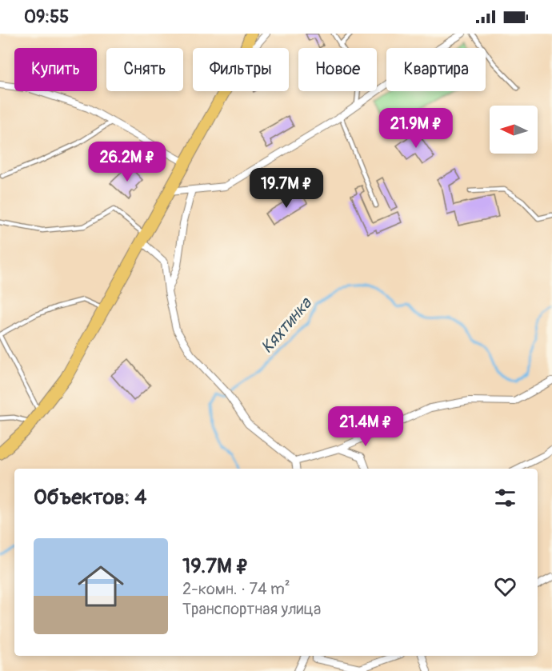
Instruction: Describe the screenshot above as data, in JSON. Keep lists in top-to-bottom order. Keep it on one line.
{"water":["Кяхтинка"],"north":"left","page":{"status":"09:55","chip":["Купить","Снять","Фильтры","Новое","Квартира"],"price":["21.9M ₽","26.2M ₽","19.7M ₽","21.4M ₽"],"heading":"Объектов: 4","list":[{"name":"19.7M ₽","note":"2-комн. · 74 m² · Транспортная улица"}]}}
